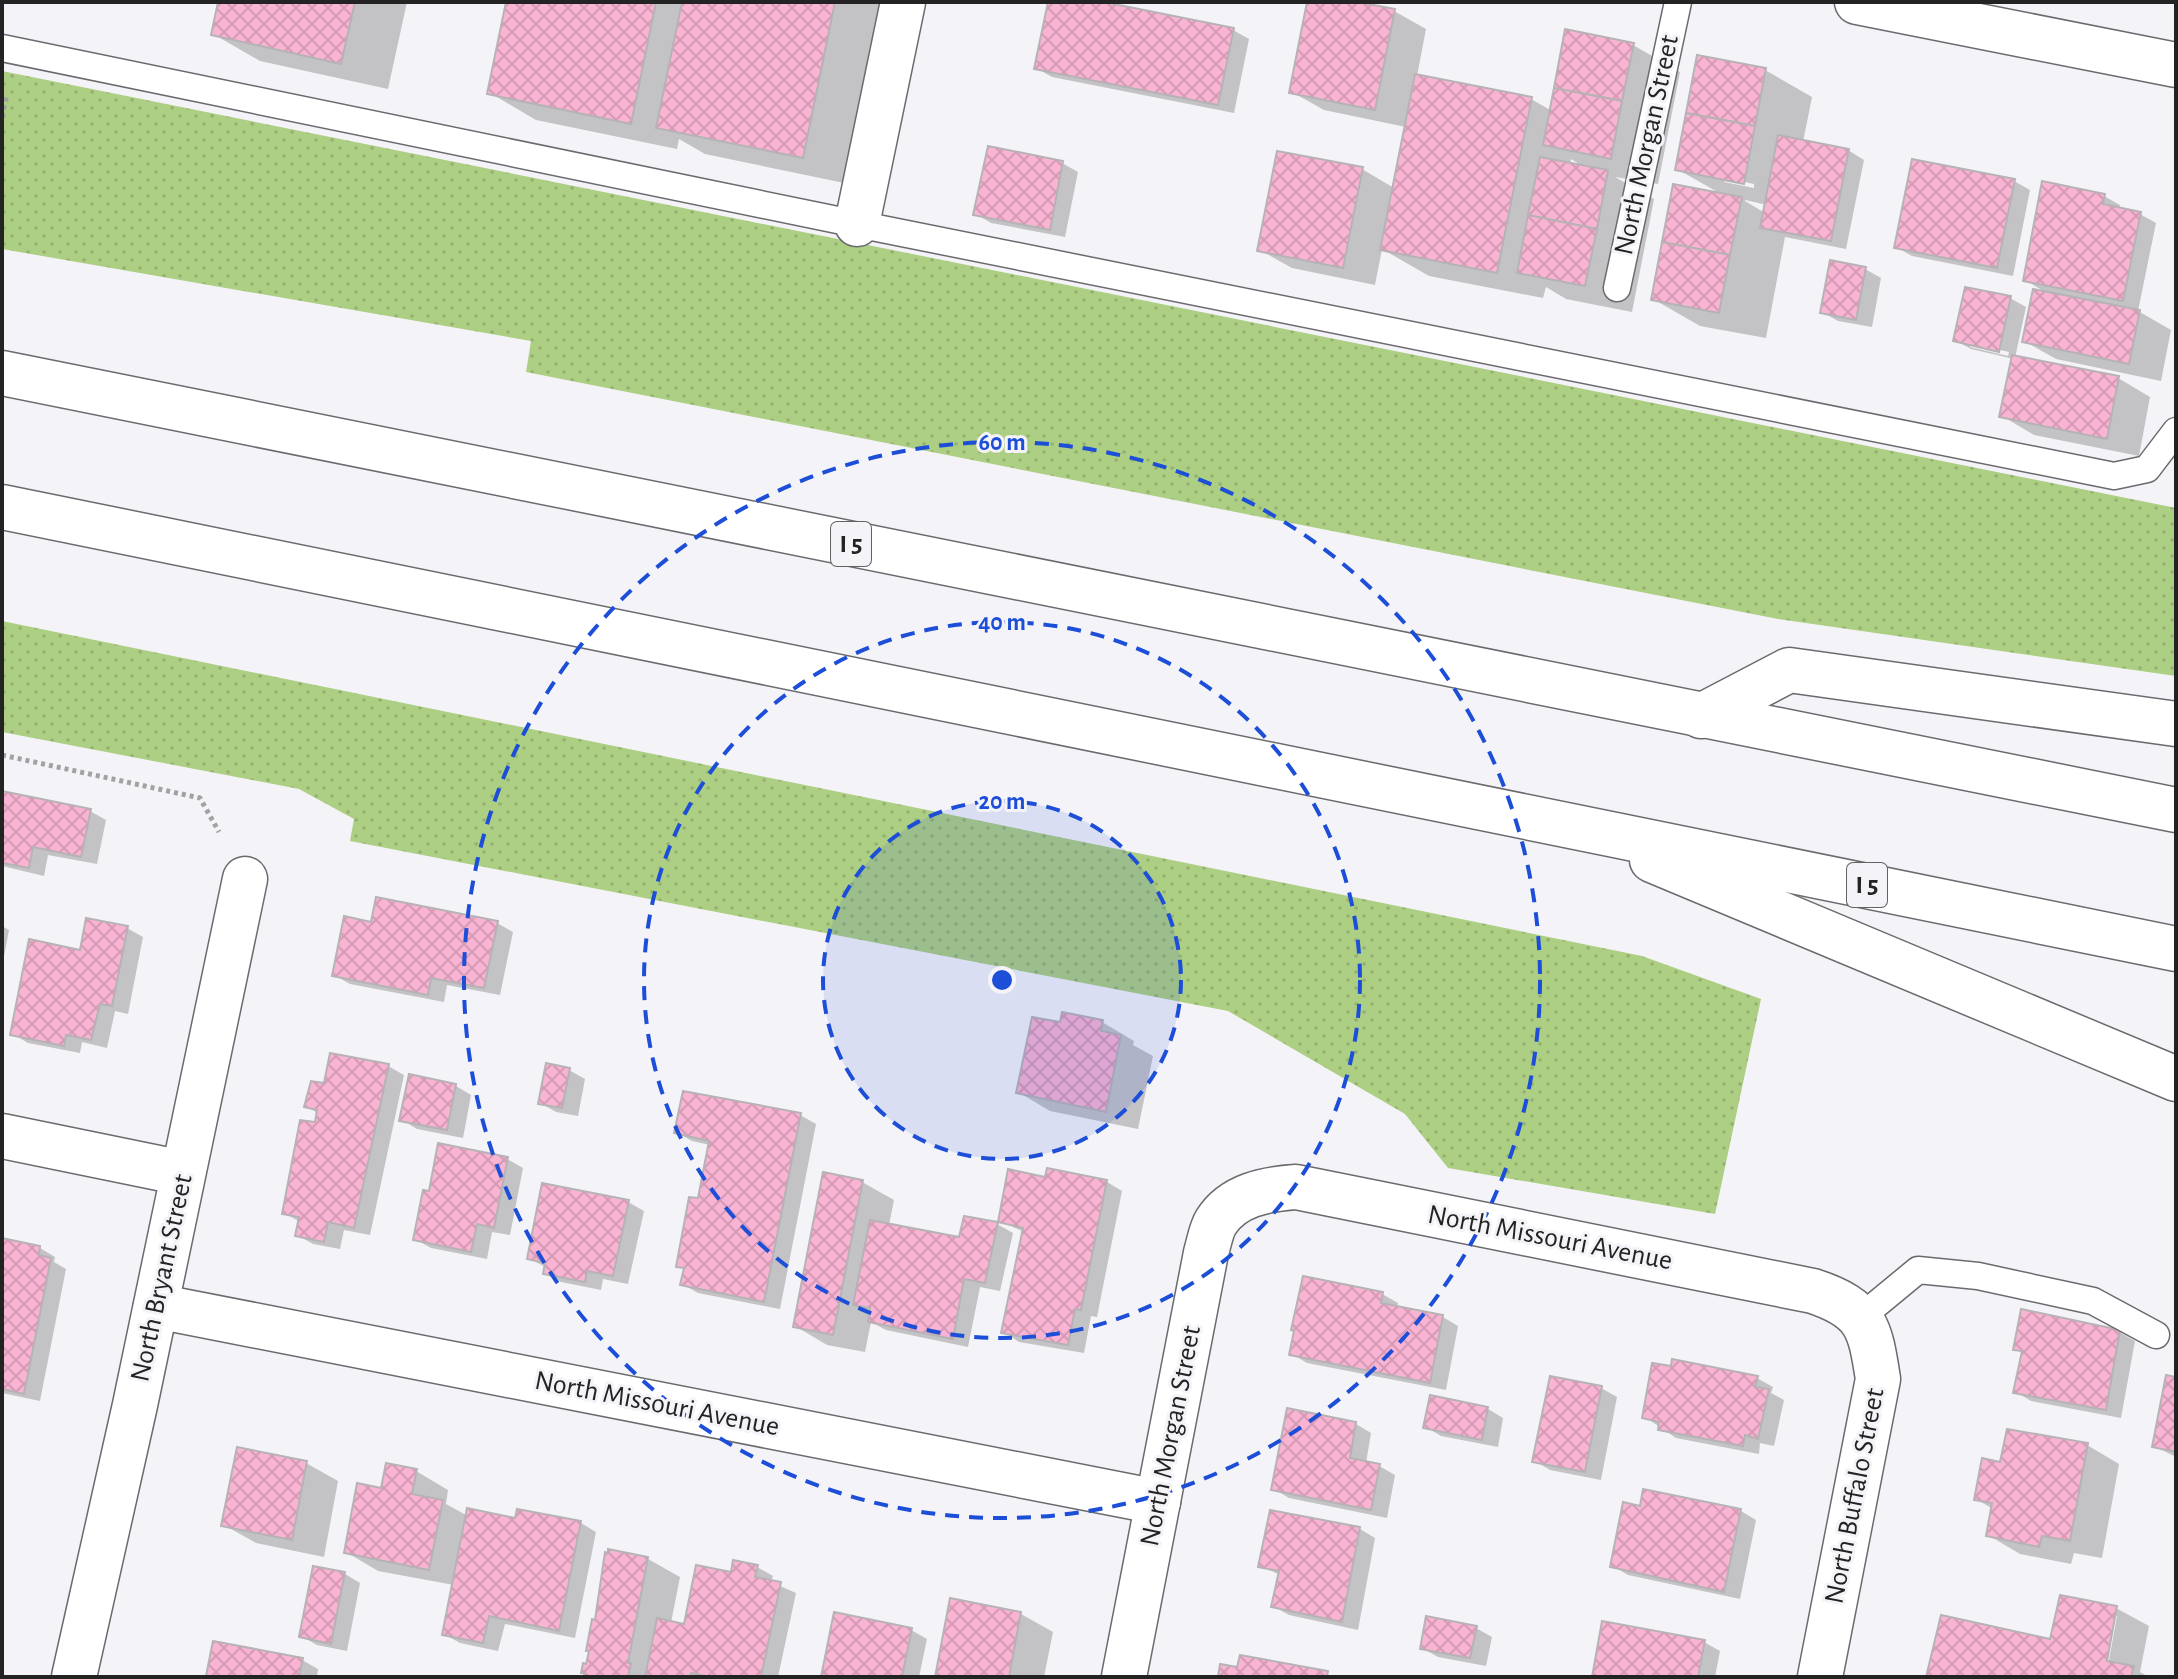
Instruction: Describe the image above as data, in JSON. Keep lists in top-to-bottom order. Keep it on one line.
{"streets":{"main road":["North Morgan Street","I 5","North Missouri Avenue","North Bryant Street","North Buffalo Street"]},"crossings":[["North Morgan Street","North Missouri Avenue"],["North Missouri Avenue","North Bryant Street"],["North Missouri Avenue","North Buffalo Street"]],"rings":["60 m","40 m","20 m"]}
